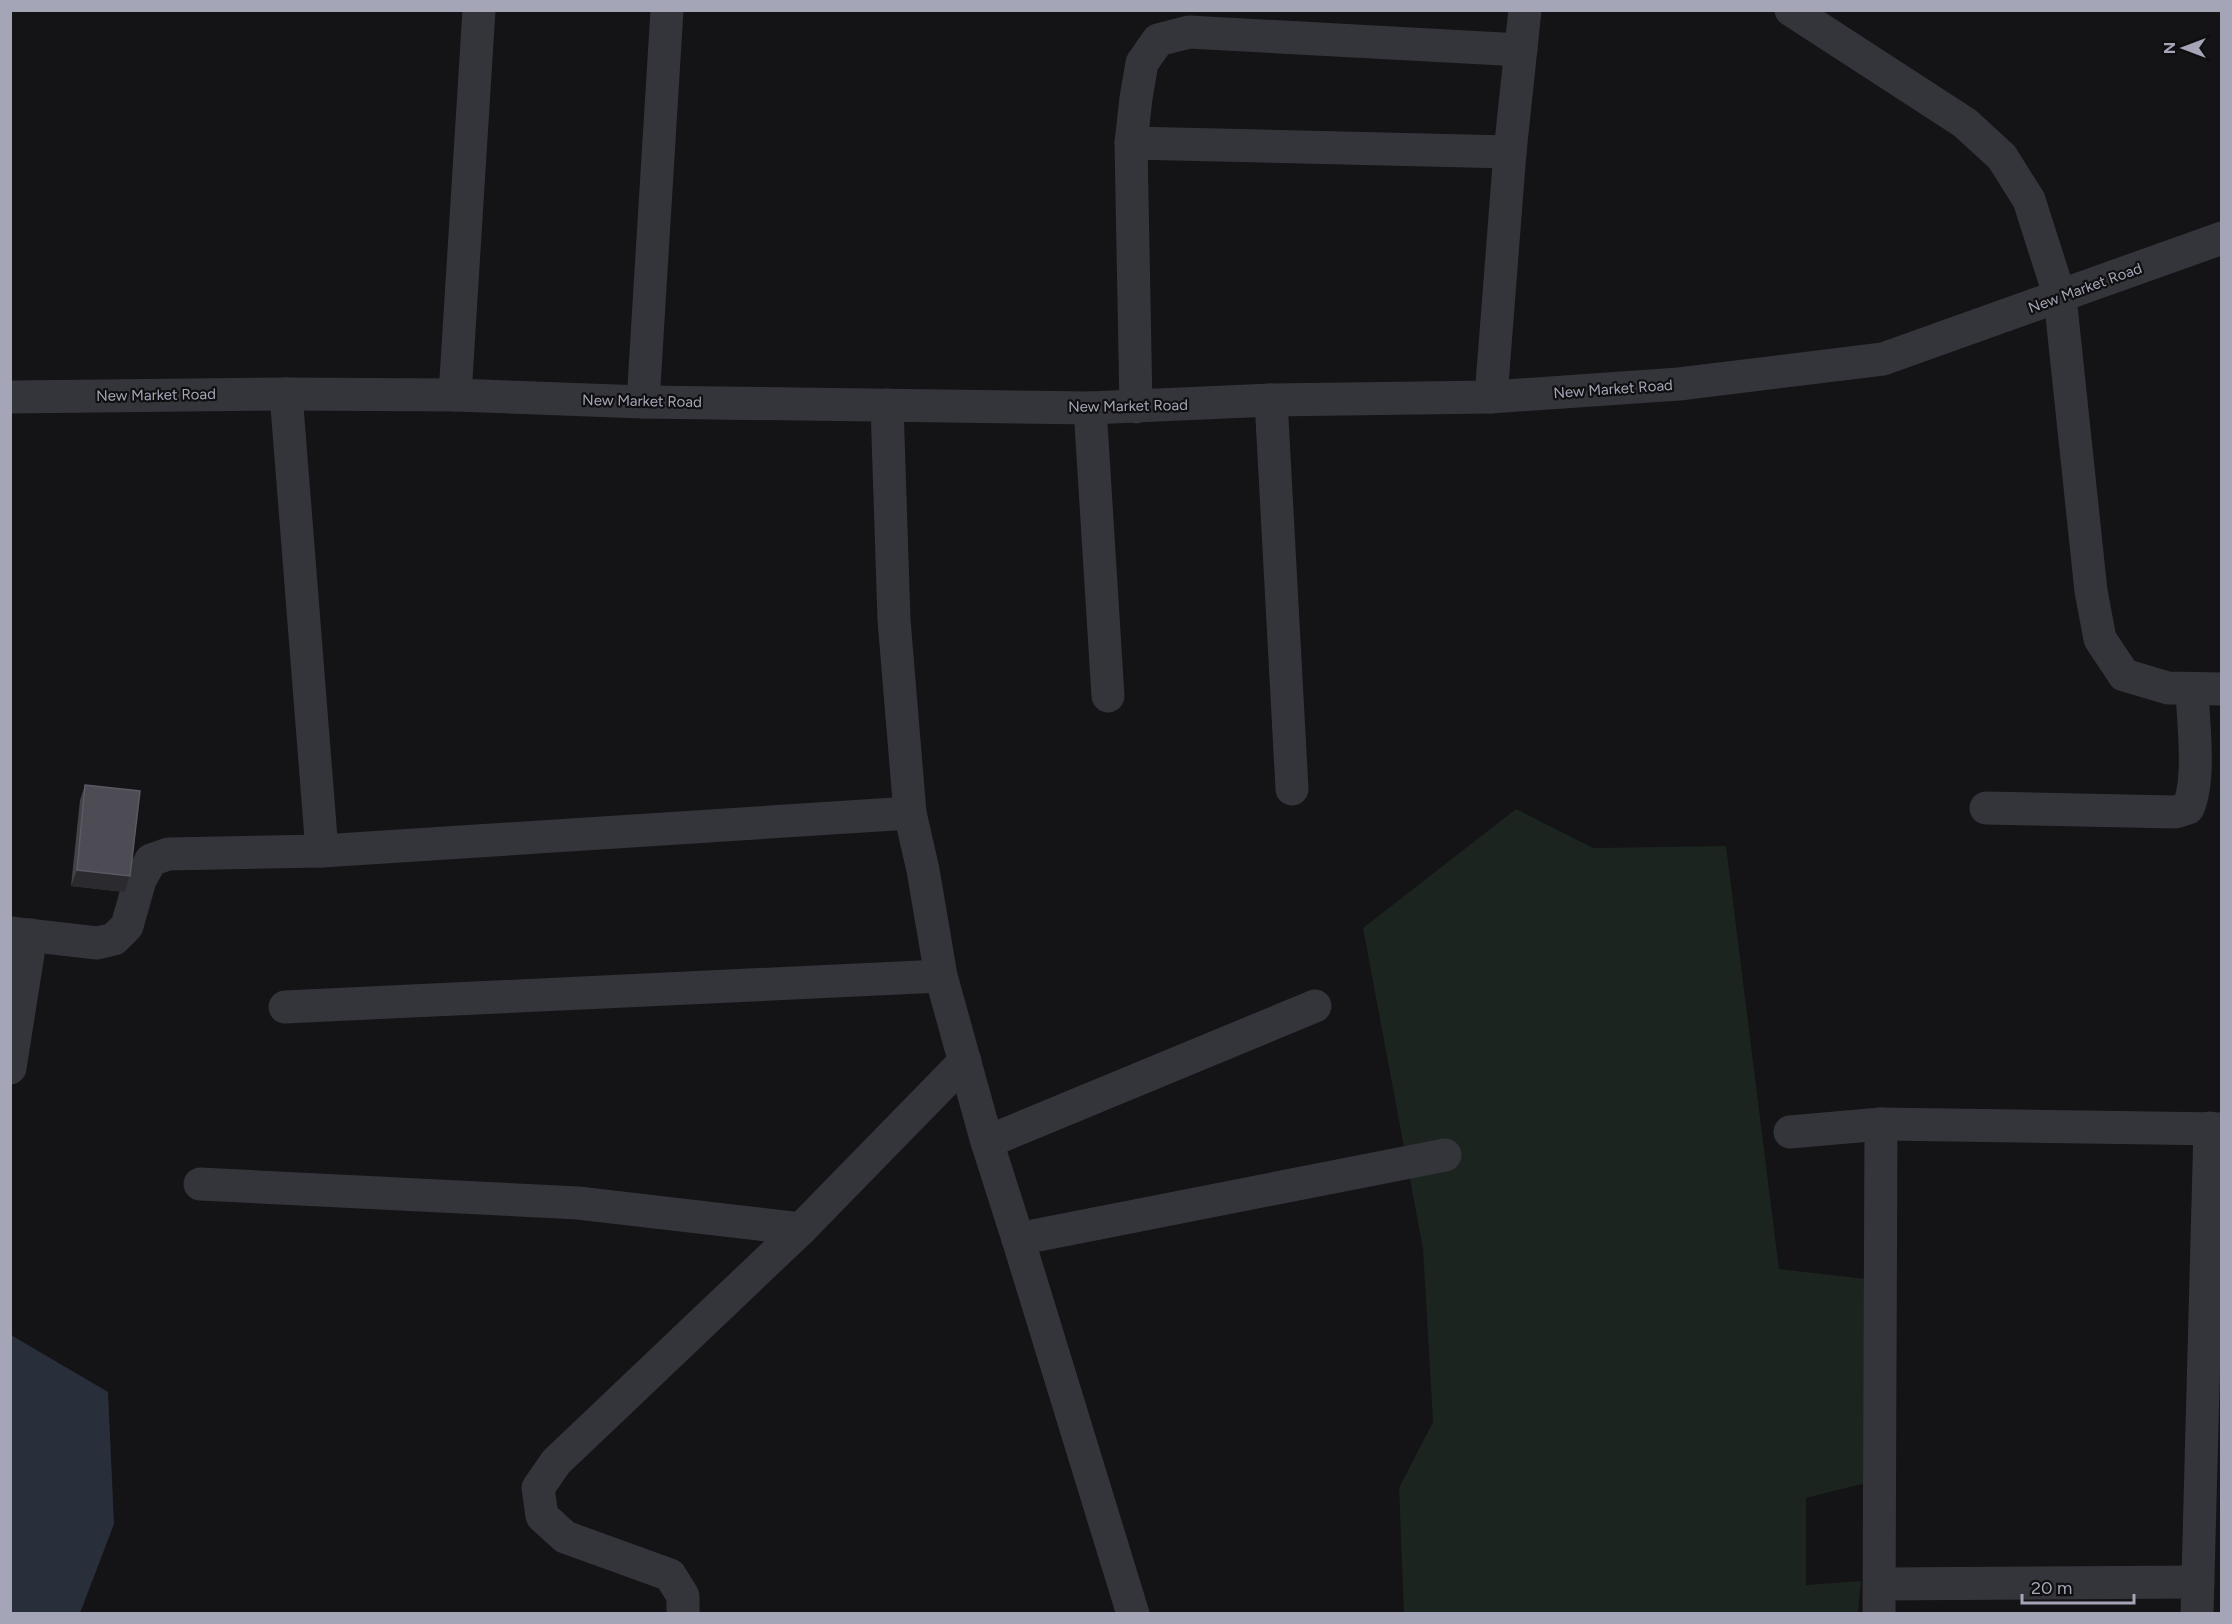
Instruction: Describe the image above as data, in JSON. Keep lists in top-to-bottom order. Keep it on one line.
{"streets":{"street":["New Market Road"]},"scale_bar":"20 m","north":"left"}
